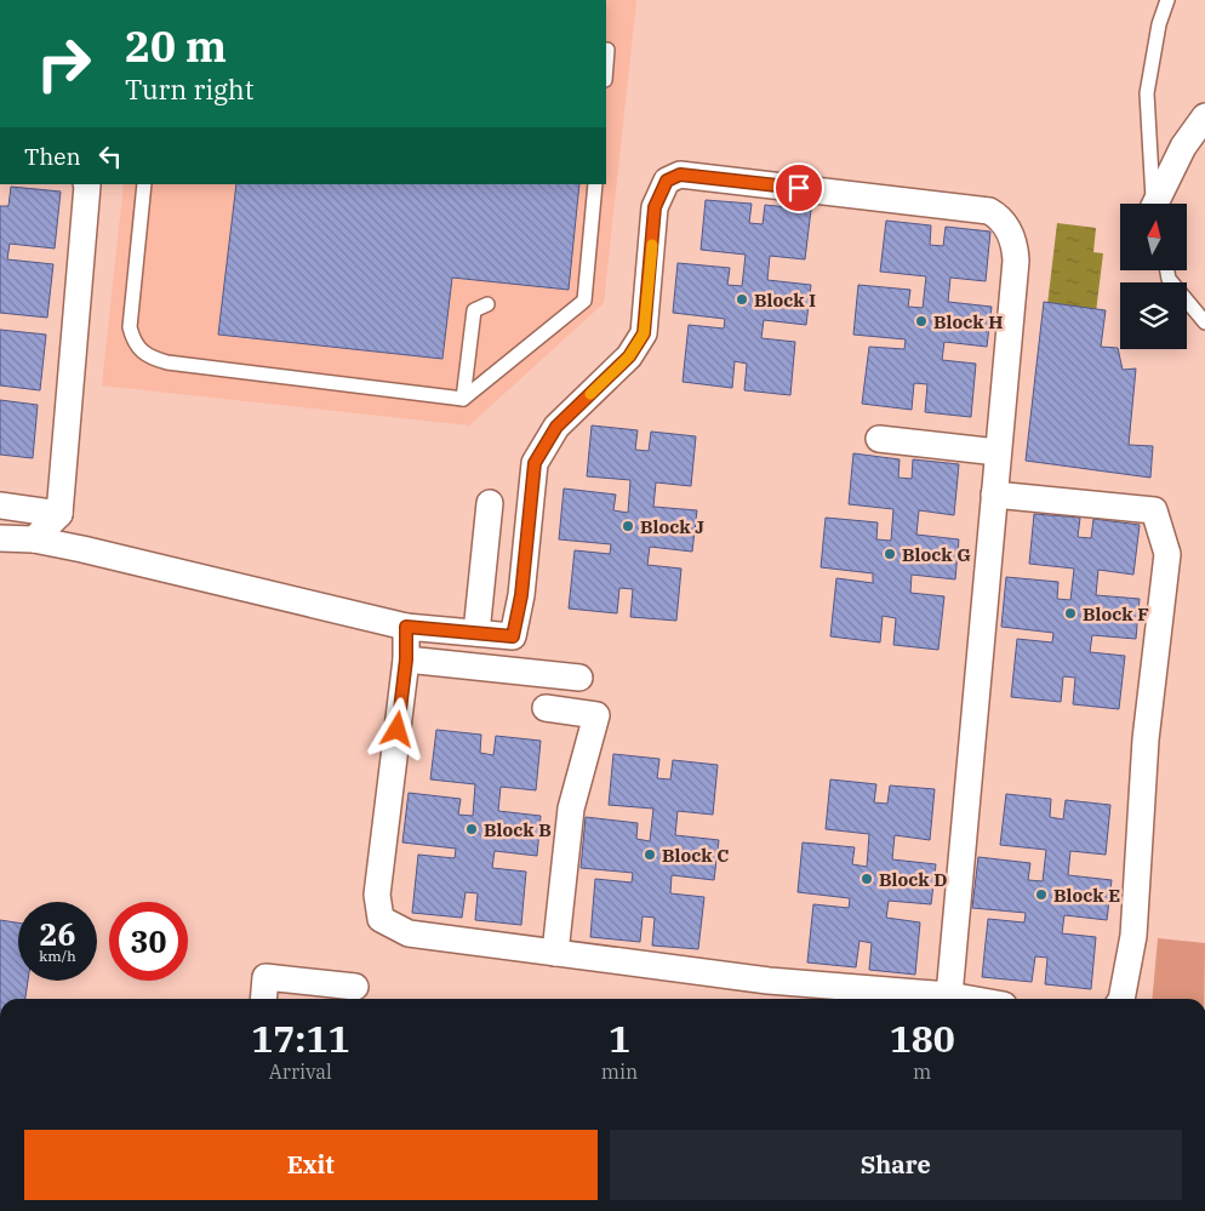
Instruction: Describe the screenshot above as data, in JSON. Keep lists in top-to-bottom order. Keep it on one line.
{"places":["Block I","Block H","Block J","Block G","Block F","Block B","Block C","Block D","Block E"],"north":"top","page":{"turn":["20 m","Turn right"],"then":"Then","speed":"26 km/h","limit":"30","eta":["17:11","Arrival","1","min","180","m"],"buttons":["Exit","Share"]}}
